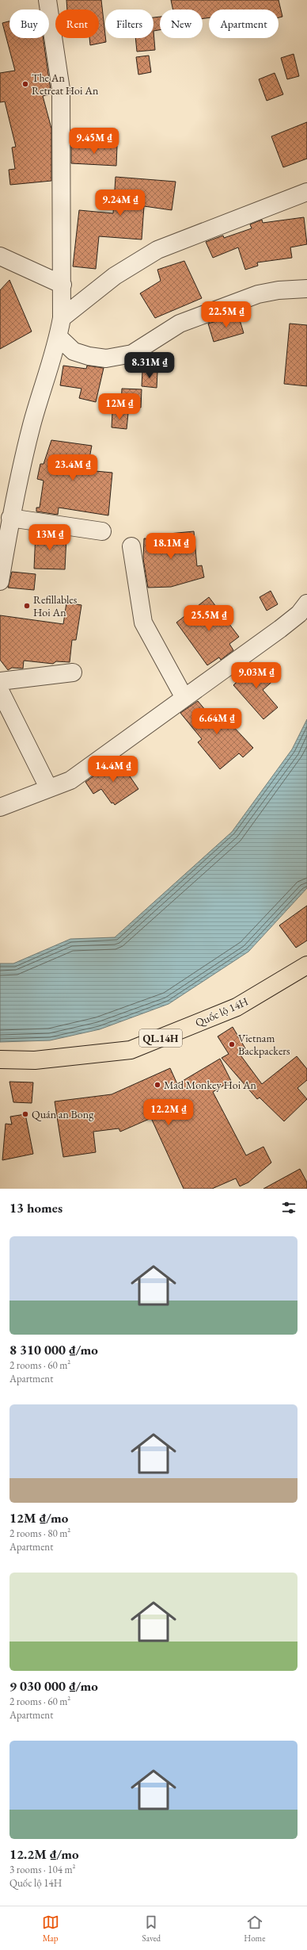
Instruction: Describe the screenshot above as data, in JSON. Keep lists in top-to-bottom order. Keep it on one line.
{"streets":{"main road":["Quốc lộ 14H","QL.14H"]},"places":["The An Retreat Hoi An","Refillables Hoi An","Vietnam Backpackers","Mad Monkey Hoi An","Quán an Bong"],"page":{"chip":["Buy","Rent","Filters","New","Apartment"],"price":["9.45M ₫","9.24M ₫","22.5M ₫","8.31M ₫","12M ₫","23.4M ₫","13M ₫","18.1M ₫","25.5M ₫","9.03M ₫","6.64M ₫","14.4M ₫","12.2M ₫"],"heading":"13 homes","list":[{"name":"8 310 000 ₫/mo","note":"2 rooms · 60 m² · Apartment"},{"name":"12M ₫/mo","note":"2 rooms · 80 m² · Apartment"},{"name":"9 030 000 ₫/mo","note":"2 rooms · 60 m² · Apartment"},{"name":"12.2M ₫/mo","note":"3 rooms · 104 m² · Quốc lộ 14H"}],"tabs":["Map","Saved","Home"]}}
